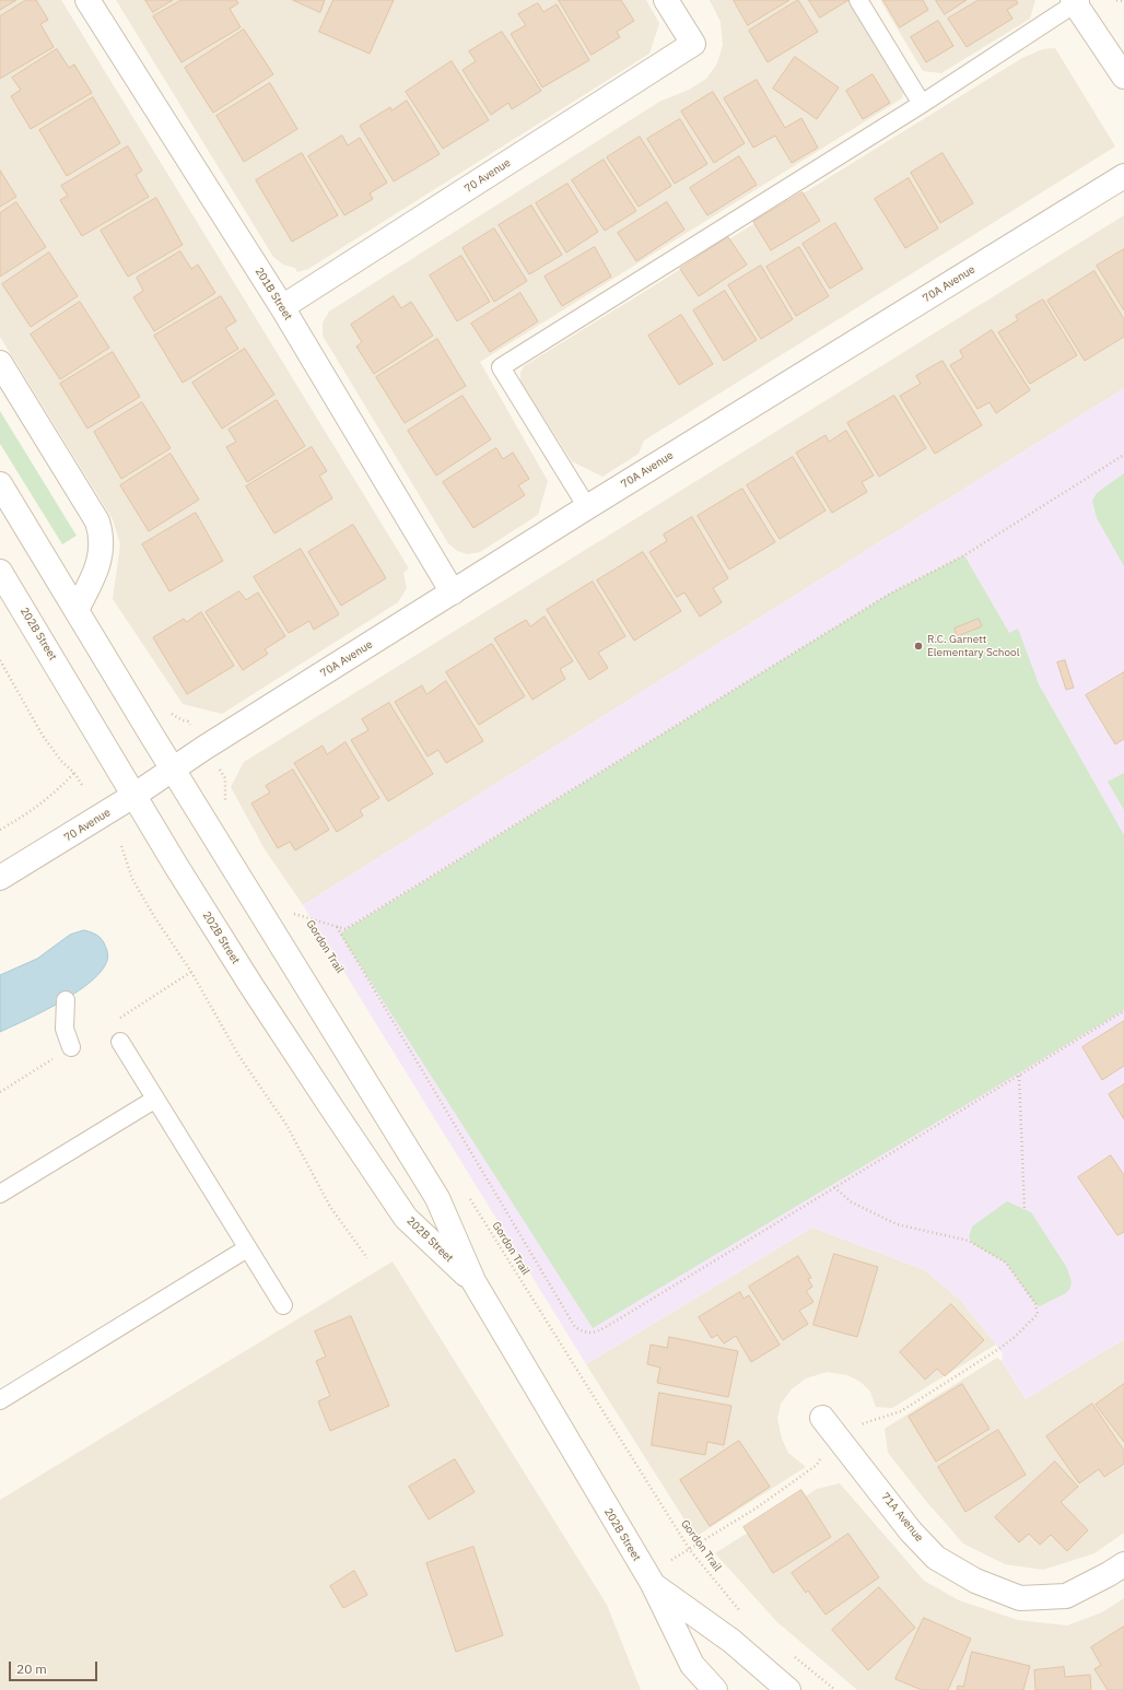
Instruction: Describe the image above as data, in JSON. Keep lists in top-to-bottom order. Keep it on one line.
{"streets":{"street":["70 Avenue","70A Avenue","201B Street","202B Street","71A Avenue"],"path":["Gordon Trail"]},"crossings":[["70 Avenue","70A Avenue"],["70 Avenue","201B Street"],["70 Avenue","202B Street"],["70A Avenue","201B Street"],["70A Avenue","202B Street"]],"places":["R.C. Garnett Elementary School"],"scale_bar":"20 m"}
